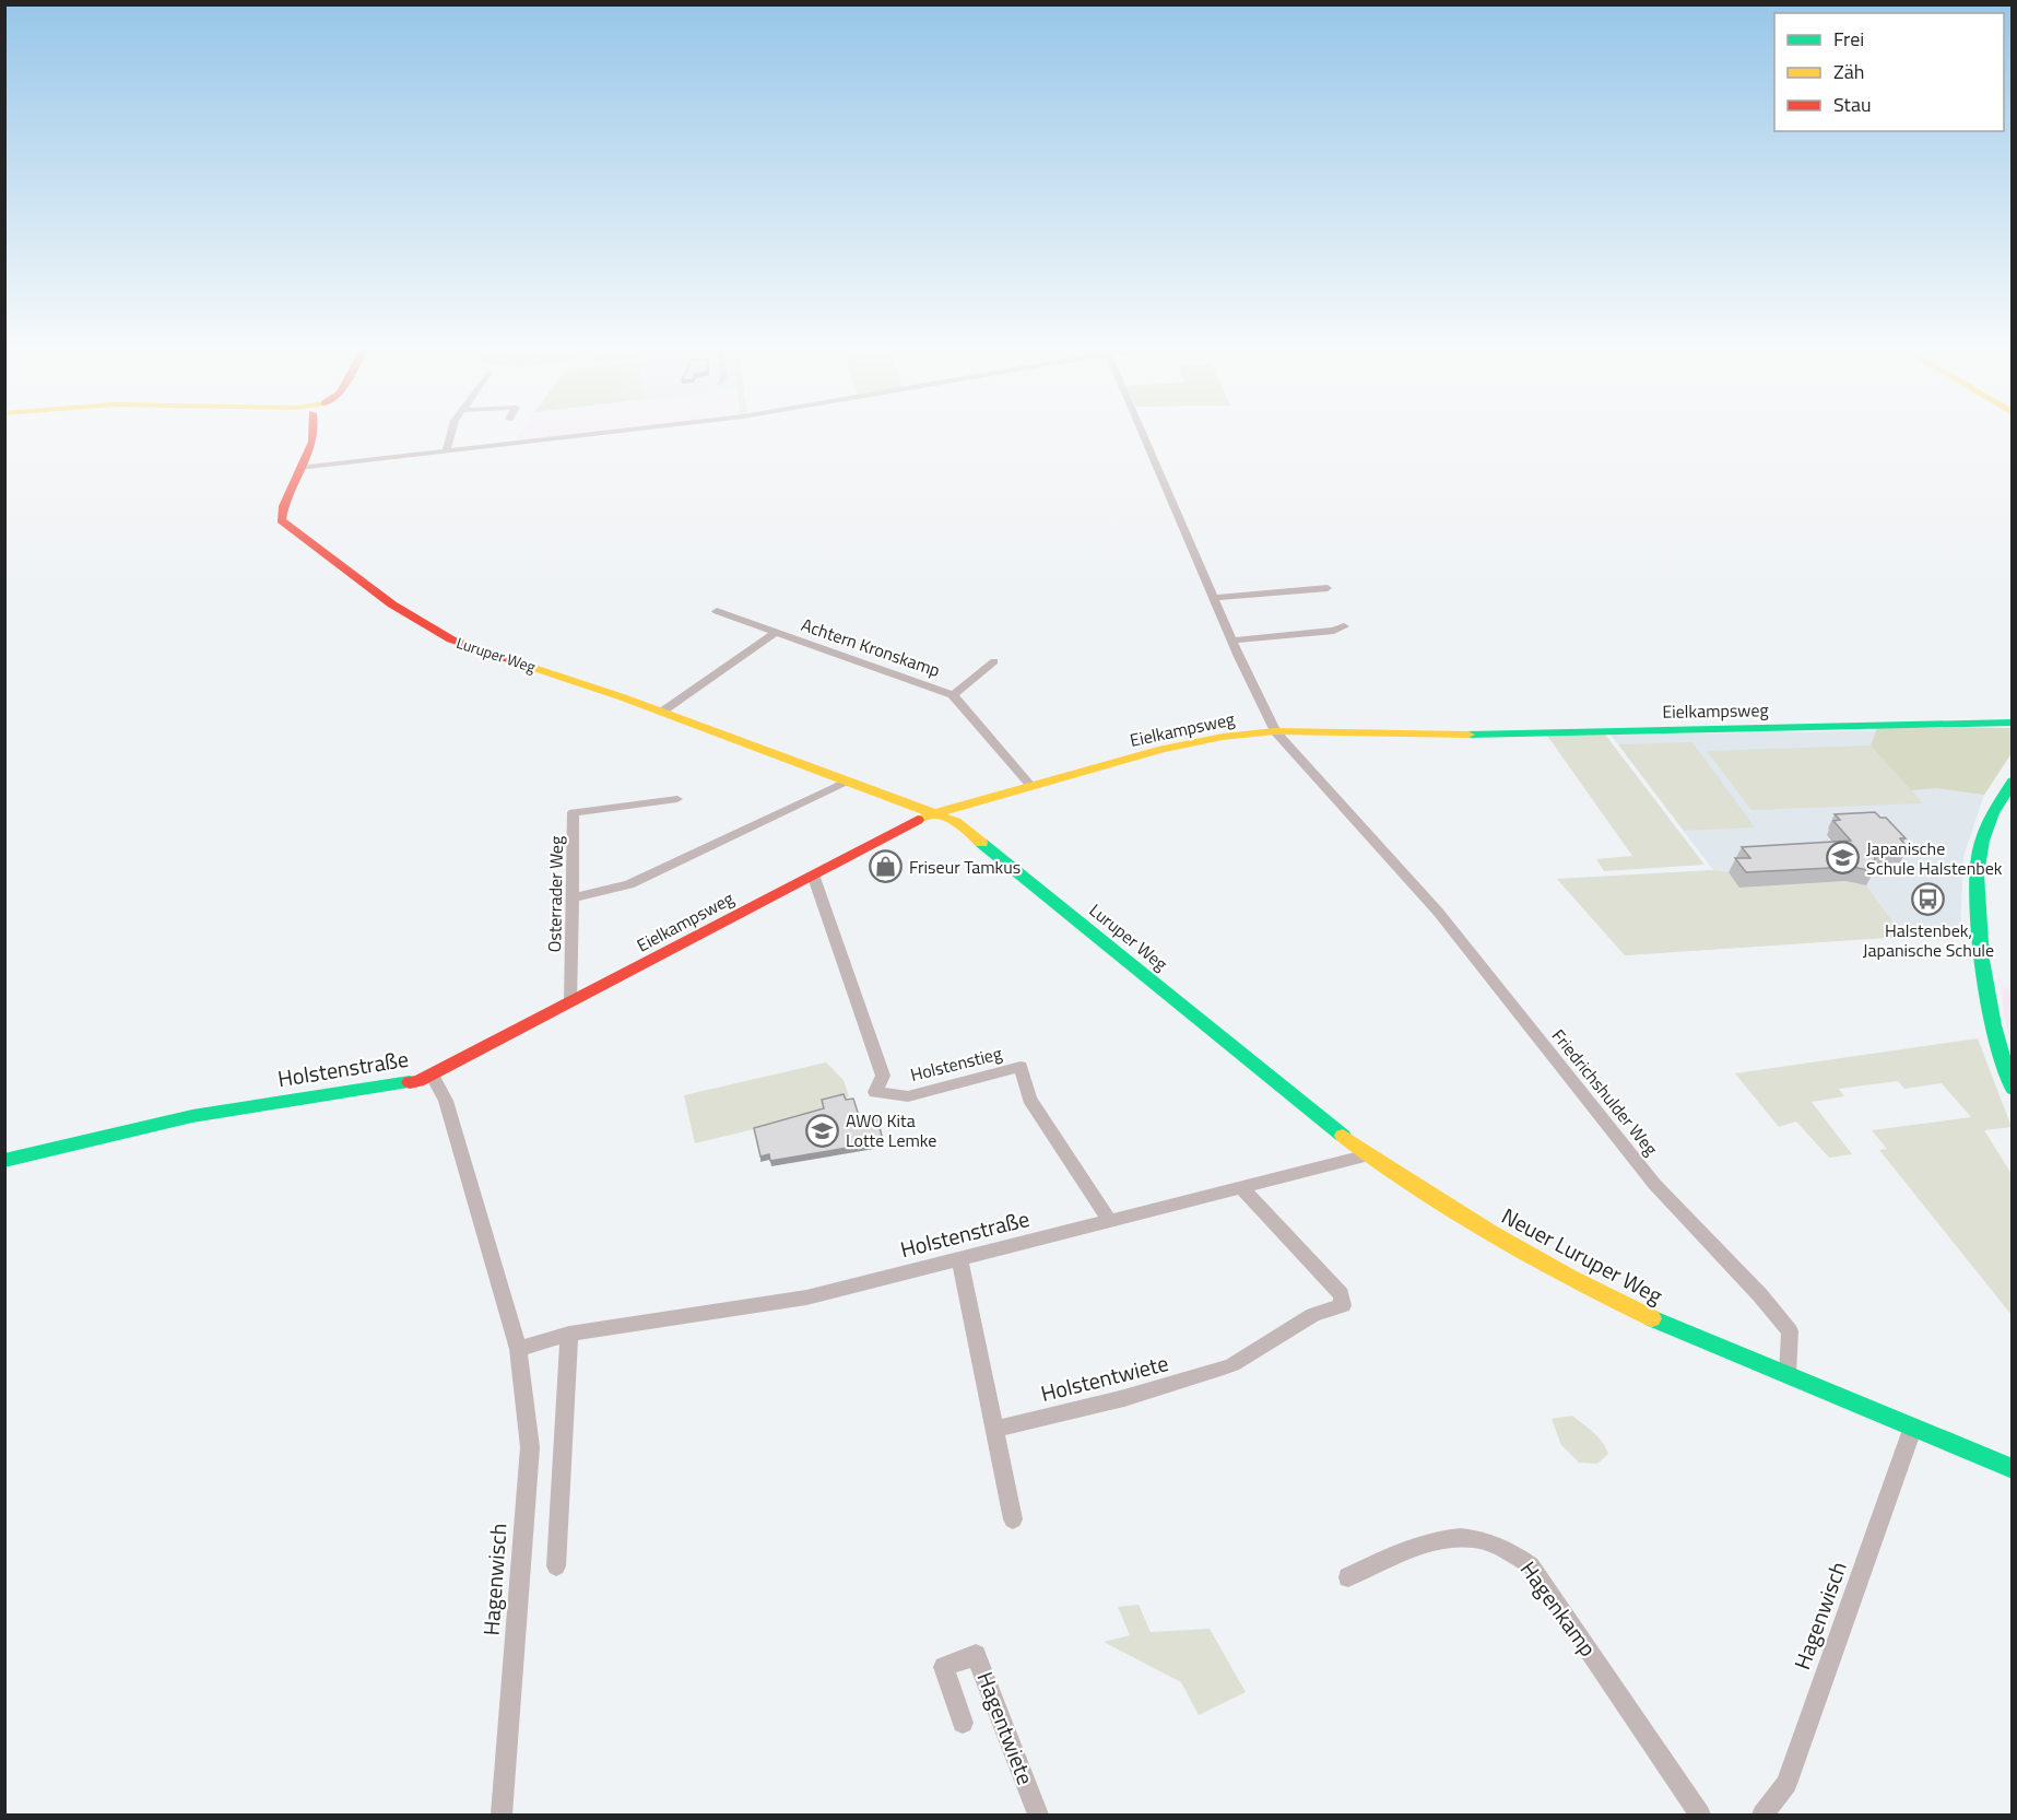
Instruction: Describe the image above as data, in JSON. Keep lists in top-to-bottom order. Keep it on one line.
{"streets":{"street":["Achtern Kronskamp","Luruper Weg","Eielkampsweg","Osterrader Weg","Holstenstieg","Holstenstraße","Friedrichshulder Weg","Neuer Luruper Weg","Holstentwiete","Hagenwisch","Hagenkamp","Hagentwiete"]},"crossings":[["Achtern Kronskamp","Luruper Weg"],["Achtern Kronskamp","Eielkampsweg"],["Luruper Weg","Eielkampsweg"],["Luruper Weg","Holstenstraße"],["Luruper Weg","Neuer Luruper Weg"],["Eielkampsweg","Osterrader Weg"],["Eielkampsweg","Holstenstieg"],["Eielkampsweg","Holstenstraße"],["Eielkampsweg","Friedrichshulder Weg"],["Holstenstieg","Holstenstraße"],["Holstenstraße","Neuer Luruper Weg"],["Holstenstraße","Holstentwiete"],["Holstenstraße","Hagenwisch"],["Friedrichshulder Weg","Neuer Luruper Weg"]],"places":{"school or university":["Japanische Schule Halstenbek","AWO Kita Lotte Lemke"],"shop":["Friseur Tamkus"],"bus stop":["Halstenbek, Japanische Schule"]},"legend":["Frei","Zäh","Stau"]}
